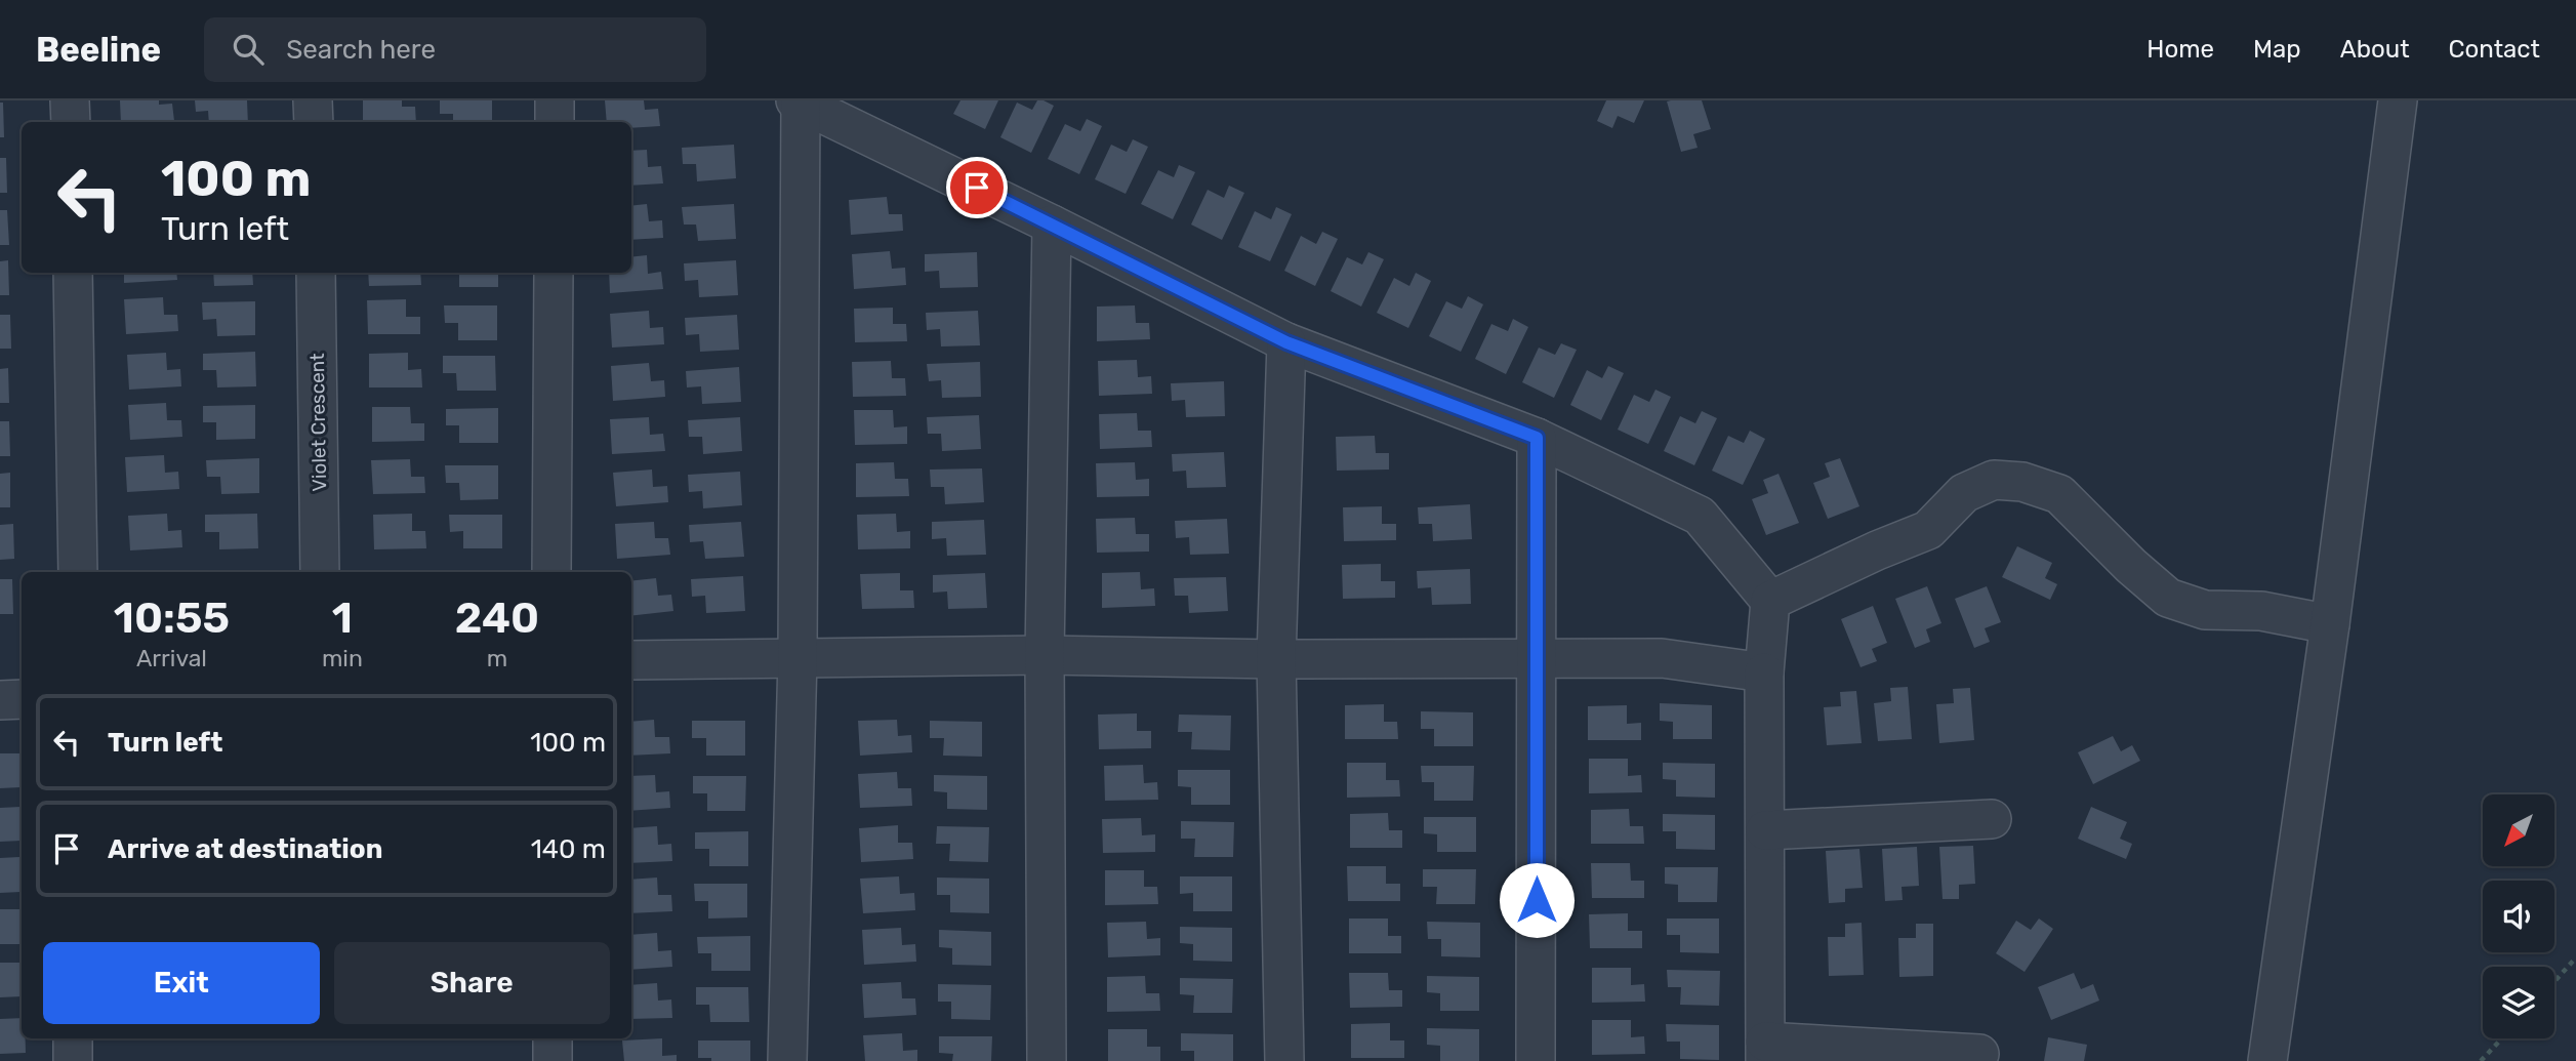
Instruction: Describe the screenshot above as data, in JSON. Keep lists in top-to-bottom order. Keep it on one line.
{"streets":{"street":["Violet Crescent"]},"north":"bottom left","page":{"header":"Beeline","search":"Search here","nav":["Home","Map","About","Contact"],"turn":["100 m","Turn left"],"eta":["10:55","Arrival","1","min","240","m"],"list":[{"name":"Turn left","value":"100 m"},{"name":"Arrive at destination","value":"140 m"}],"buttons":["Exit","Share"]}}
